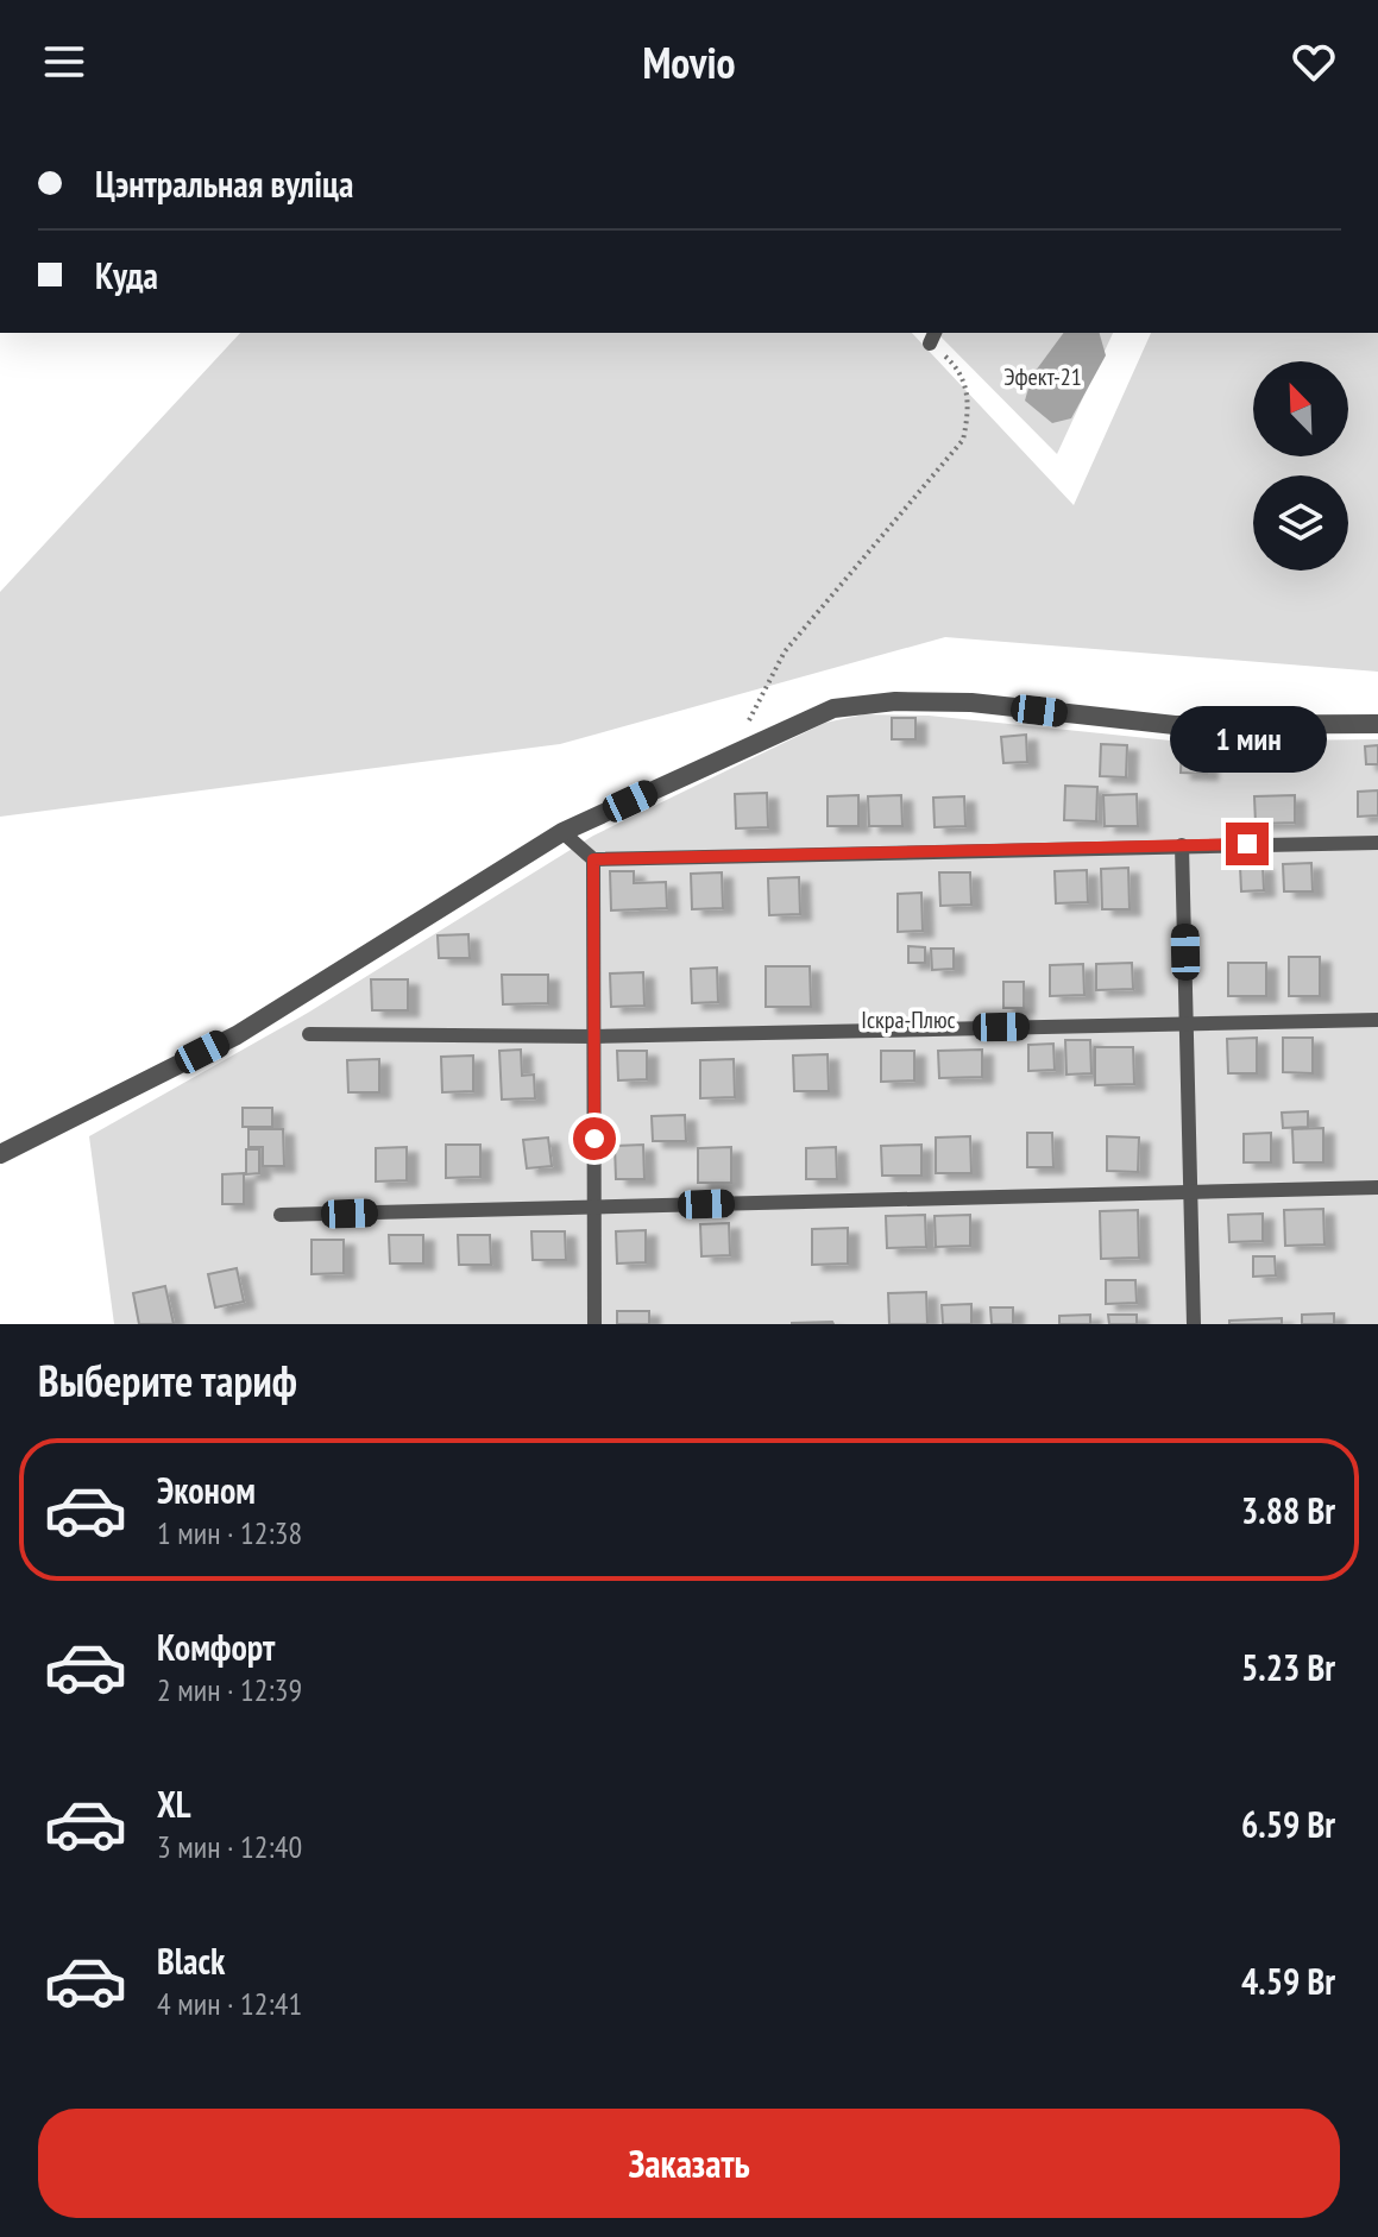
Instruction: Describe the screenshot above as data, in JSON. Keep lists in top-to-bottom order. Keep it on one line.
{"parks":["Эфект-21","Іскра-Плюс"],"north":"top left","page":{"header":"Movio","banner":["Цэнтральная вуліца","Куда"],"bubble":"1 мин","heading":"Выберите тариф","list":[{"name":"Эконом","note":"1 мин · 12:38","value":"3.88 Br"},{"name":"Комфорт","note":"2 мин · 12:39","value":"5.23 Br"},{"name":"XL","note":"3 мин · 12:40","value":"6.59 Br"},{"name":"Black","note":"4 мин · 12:41","value":"4.59 Br"}],"buttons":"Заказать"}}
